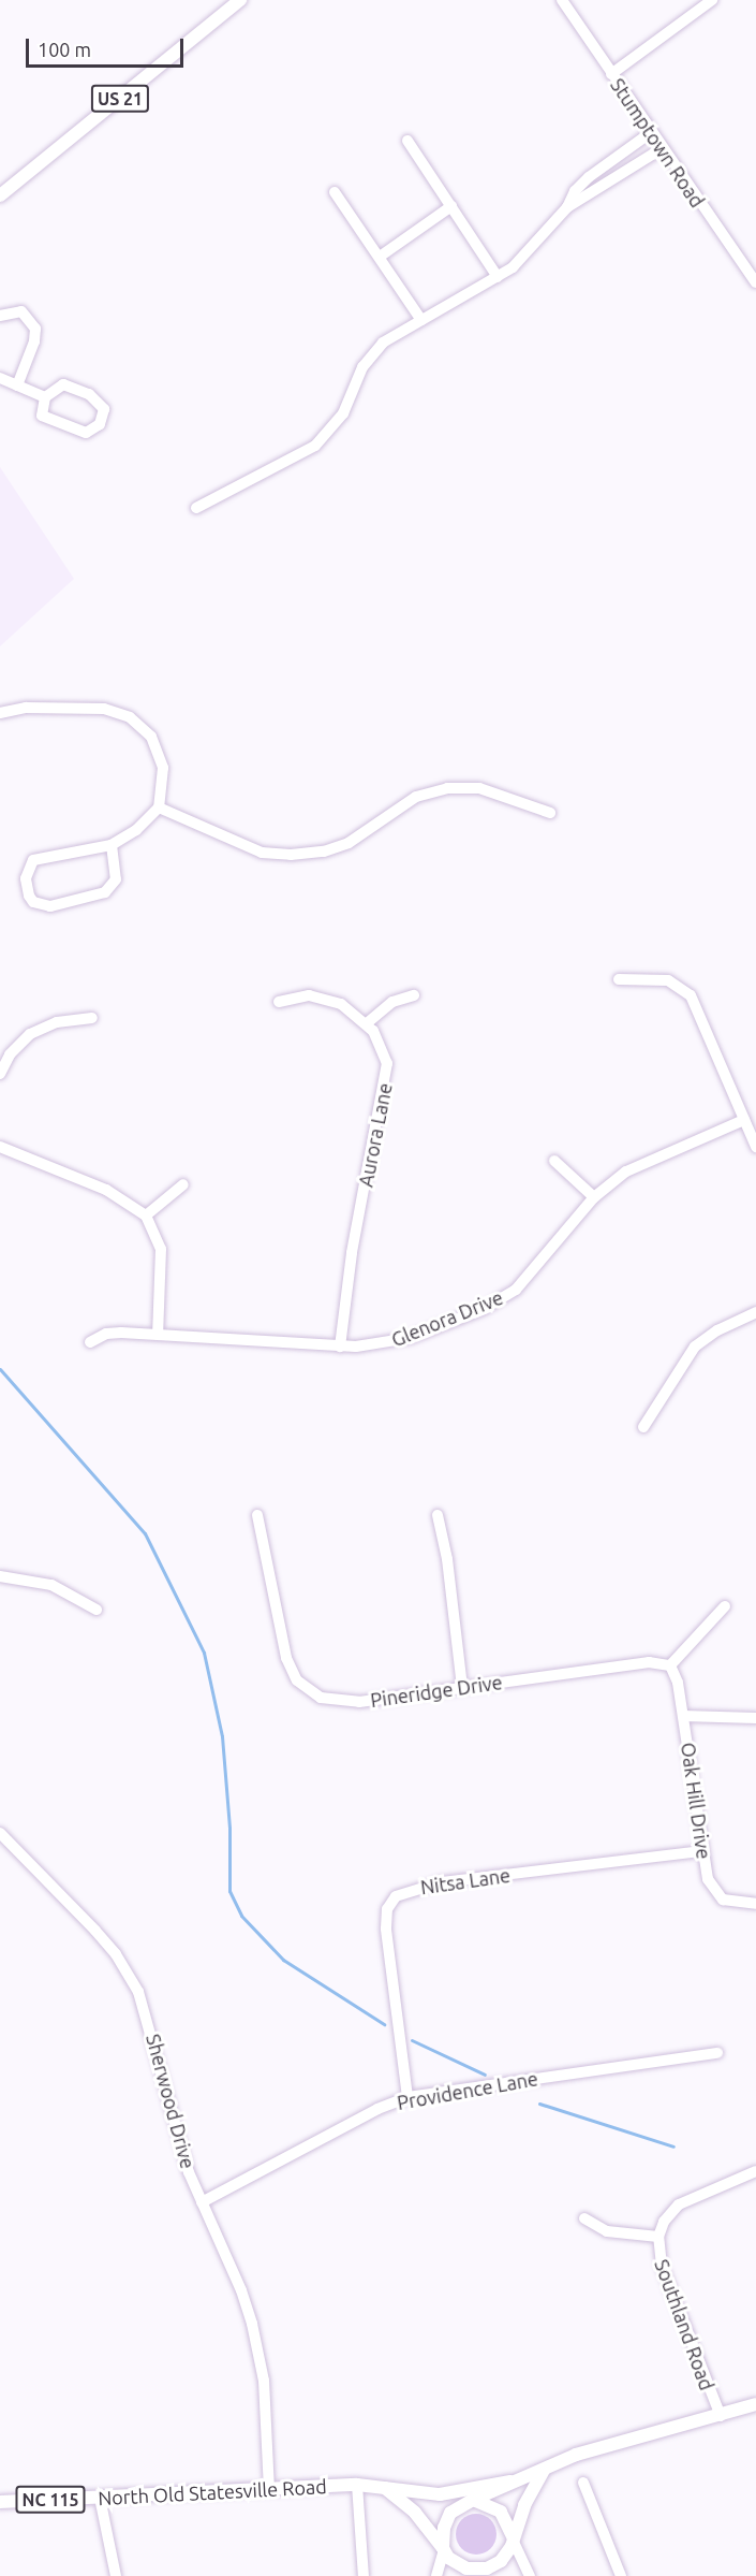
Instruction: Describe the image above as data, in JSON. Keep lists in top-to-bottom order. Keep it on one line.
{"streets":{"main road":["US 21","North Old Statesville Road","NC 115"],"street":["Stumptown Road","Aurora Lane","Glenora Drive","Pineridge Drive","Oak Hill Drive","Nitsa Lane","Providence Lane","Sherwood Drive","Southland Road"]},"crossings":[["Aurora Lane","Glenora Drive"],["Pineridge Drive","Oak Hill Drive"],["Oak Hill Drive","Nitsa Lane"],["Nitsa Lane","Providence Lane"],["Providence Lane","Sherwood Drive"],["Sherwood Drive","North Old Statesville Road"],["Southland Road","North Old Statesville Road"]],"scale_bar":"100 m"}
